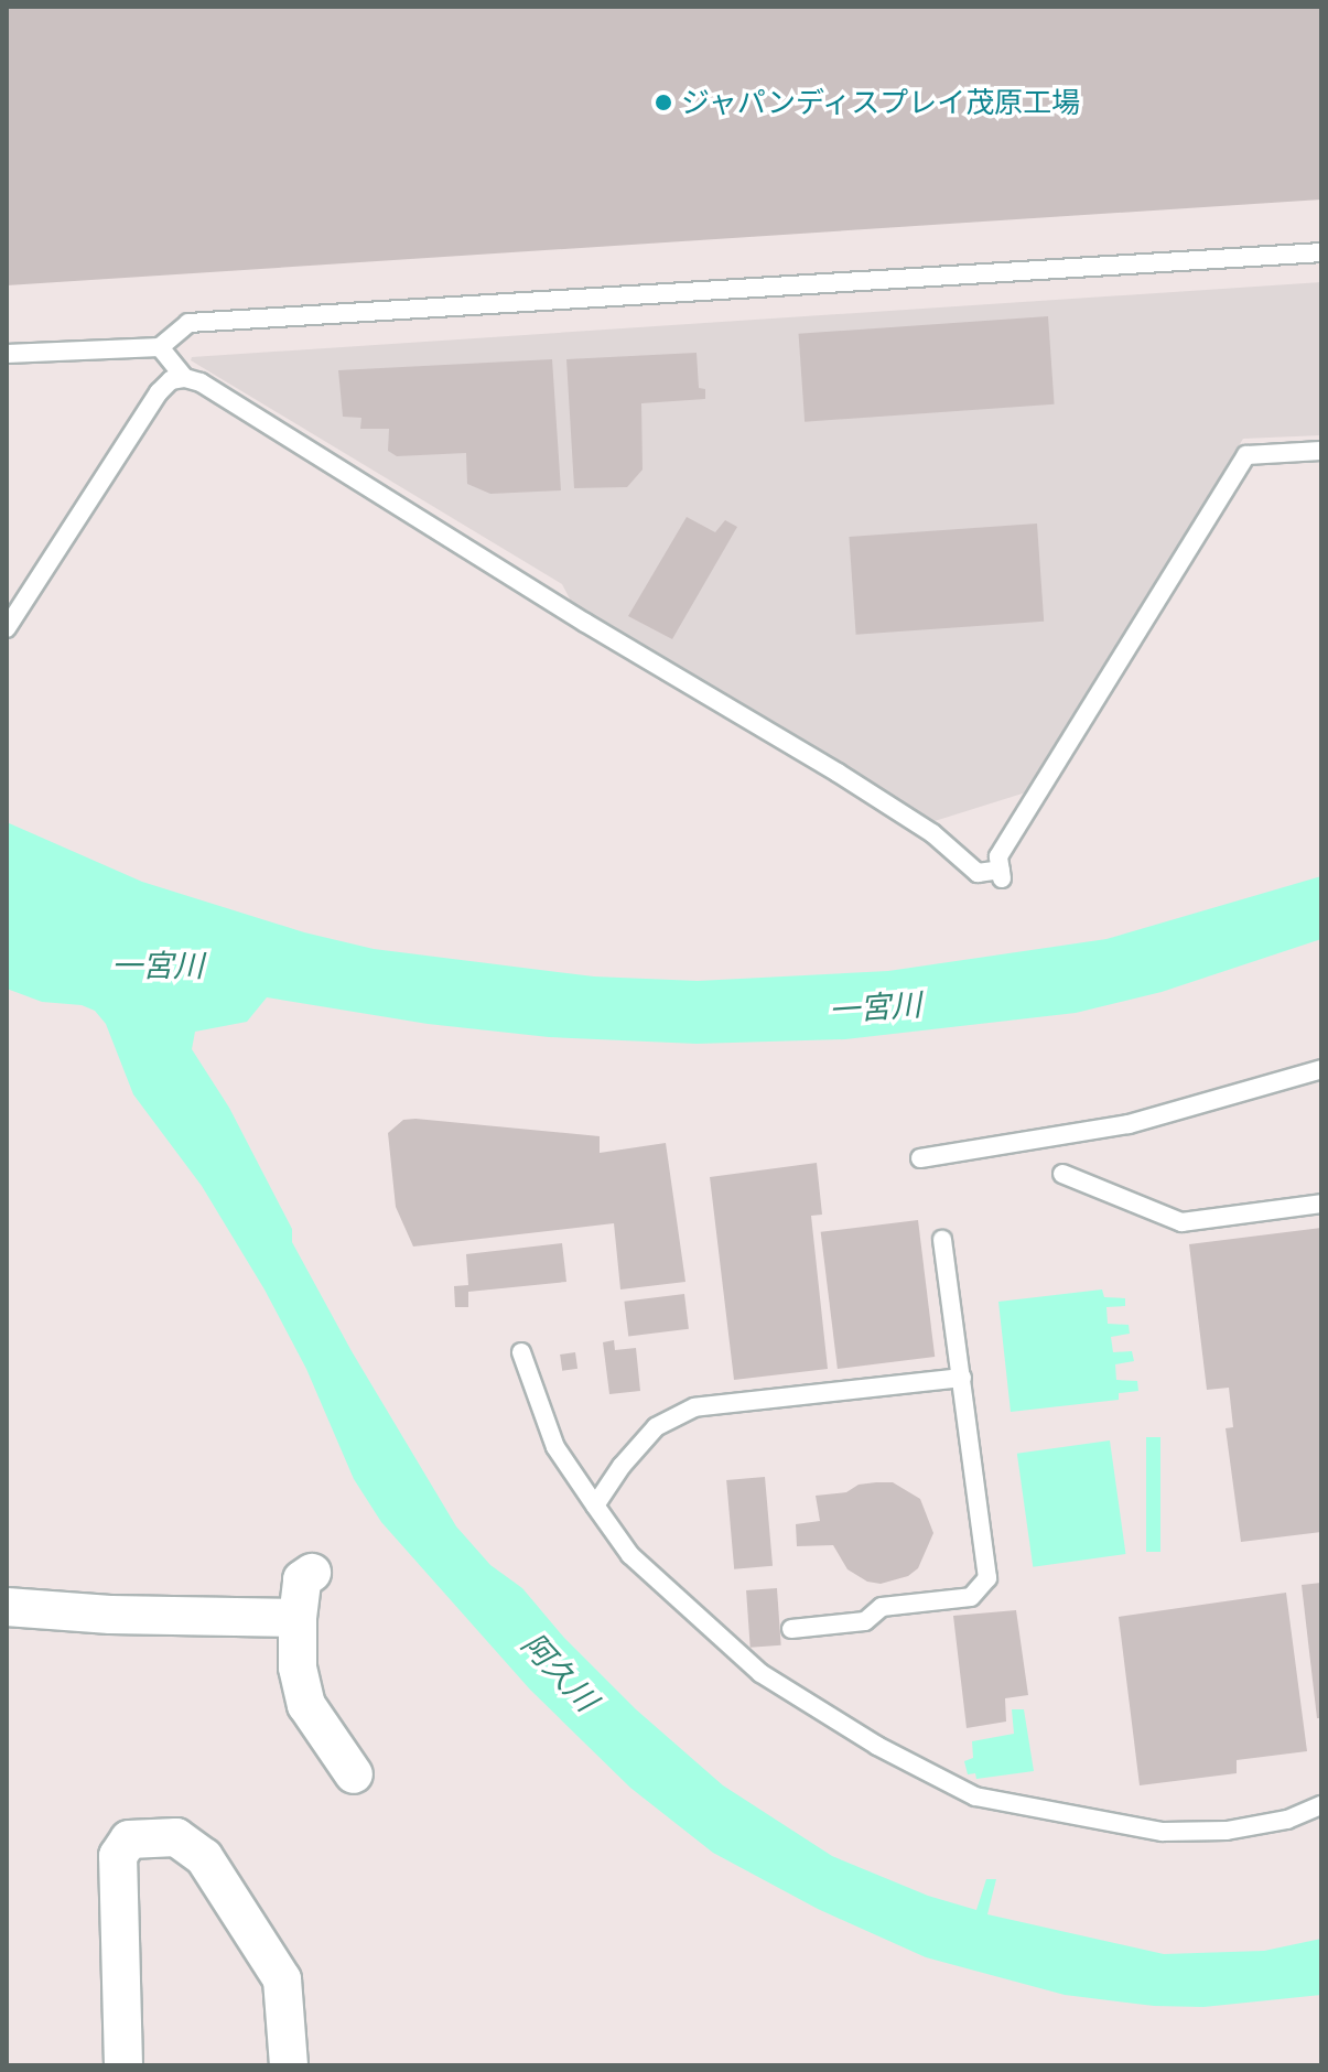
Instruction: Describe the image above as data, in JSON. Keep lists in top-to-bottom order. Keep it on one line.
{"water":["一宮川","阿久川"],"places":["ジャパンディスプレイ茂原工場"]}
